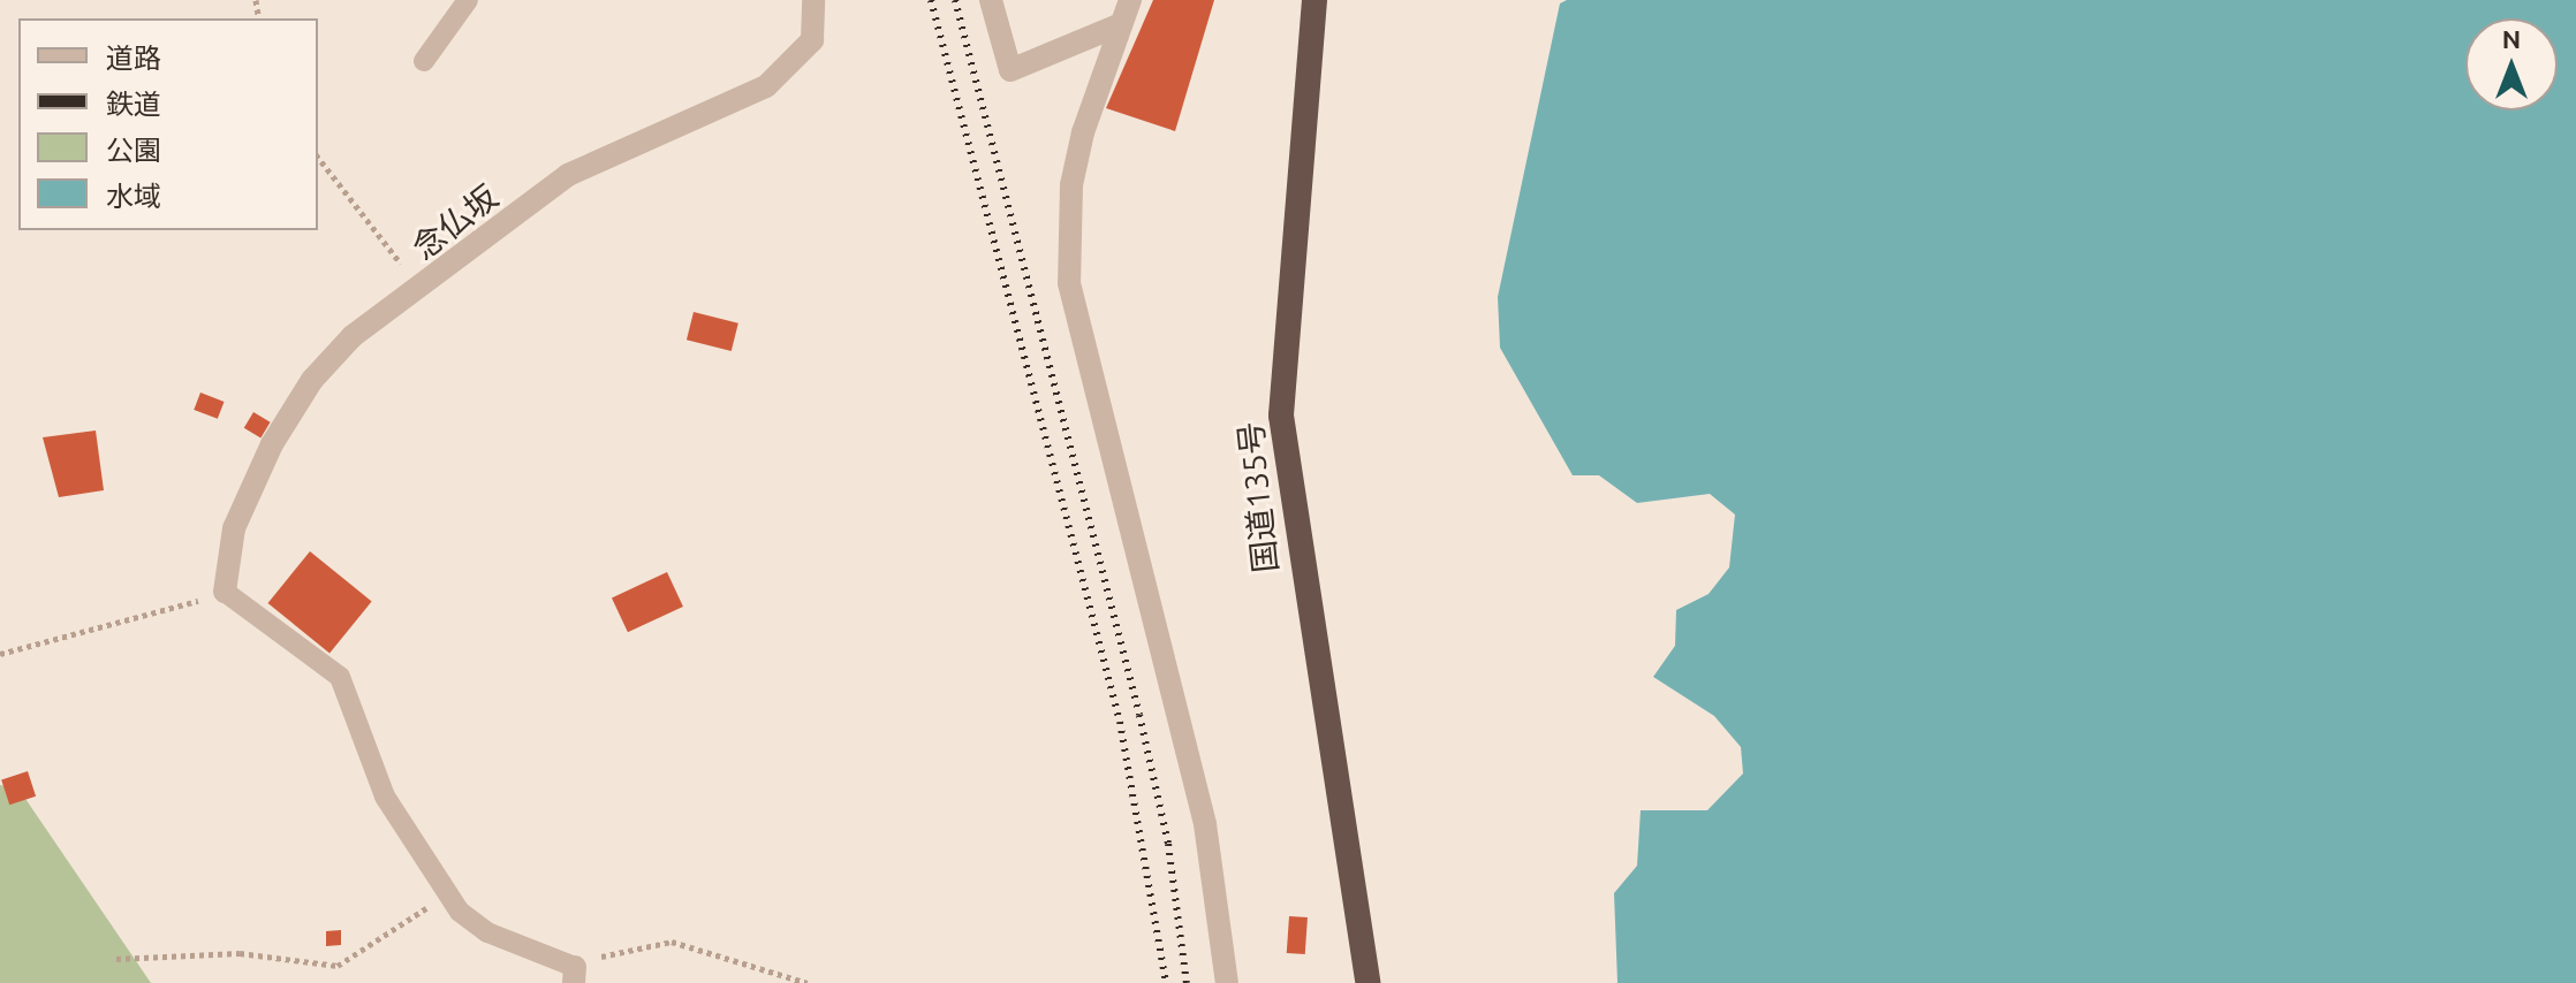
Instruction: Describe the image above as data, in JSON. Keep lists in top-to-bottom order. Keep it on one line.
{"streets":{"highway":["国道135号"],"street":["念仏坂"]},"legend":["道路","鉄道","公園","水域"],"north":"top"}
